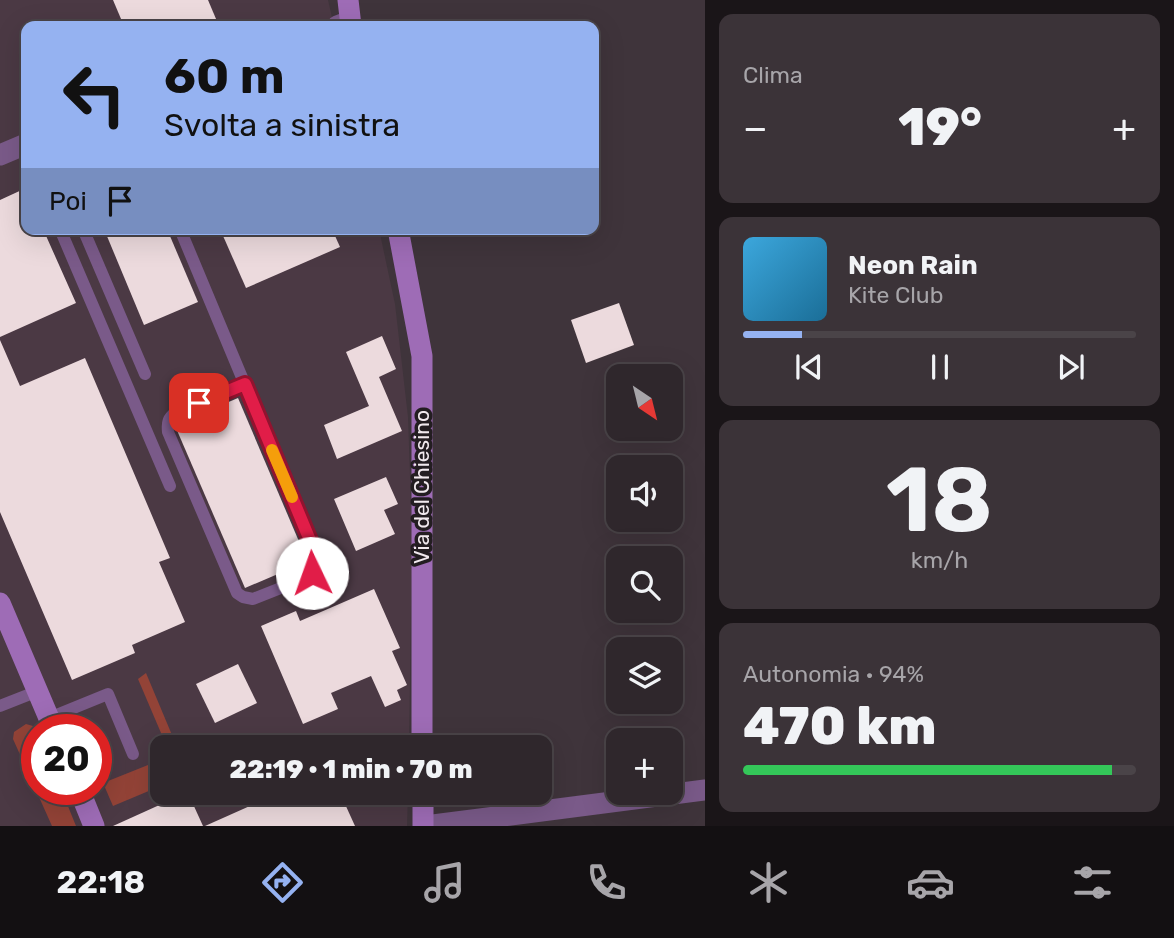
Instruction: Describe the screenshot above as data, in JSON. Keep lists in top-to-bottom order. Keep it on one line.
{"streets":{"street":["Via del Chiesino"]},"north":"bottom right","page":{"tile":["Clima",["18","km/h"],["Autonomia · 94%","470 km"]],"turn":["60 m","Svolta a sinistra"],"heat":["−","19°","+"],"then":"Poi","song":["Neon Rain","Kite Club"],"map_buttons":"+","limit":"20","trip":"22:19 · 1 min · 70 m","tabs":"22:18"}}
